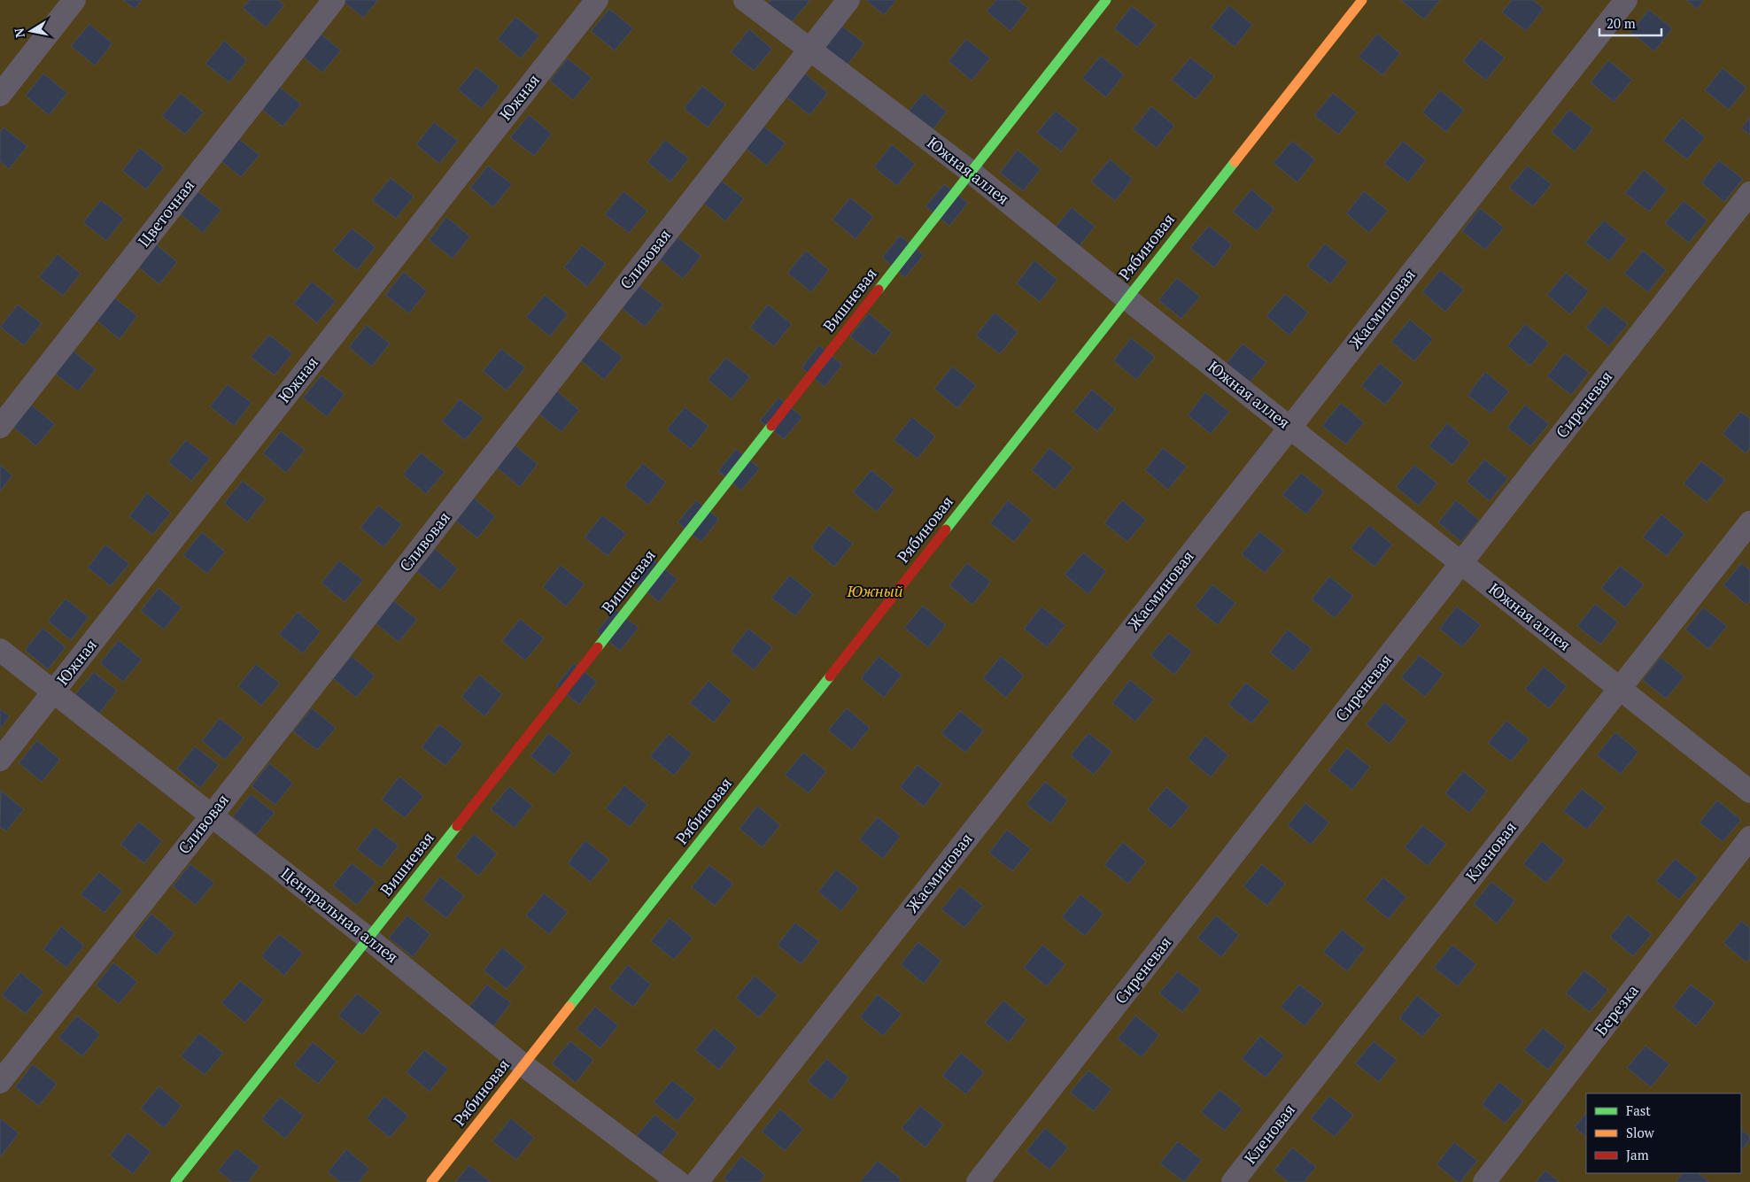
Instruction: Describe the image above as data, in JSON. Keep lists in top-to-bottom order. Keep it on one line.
{"streets":{"street":["Южная","Южная аллея","Цветочная","Рябиновая","Сливовая","Вишневая","Жасминовая","Сиреневая","Кленовая","Центральная аллея","Березка"]},"crossings":[["Южная","Центральная аллея"],["Южная аллея","Рябиновая"],["Южная аллея","Сливовая"],["Южная аллея","Вишневая"],["Южная аллея","Жасминовая"],["Южная аллея","Сиреневая"],["Южная аллея","Кленовая"],["Рябиновая","Центральная аллея"],["Сливовая","Центральная аллея"],["Вишневая","Центральная аллея"]],"parks":["Южный"],"legend":["Fast","Slow","Jam"],"scale_bar":"20 m","north":"left"}
